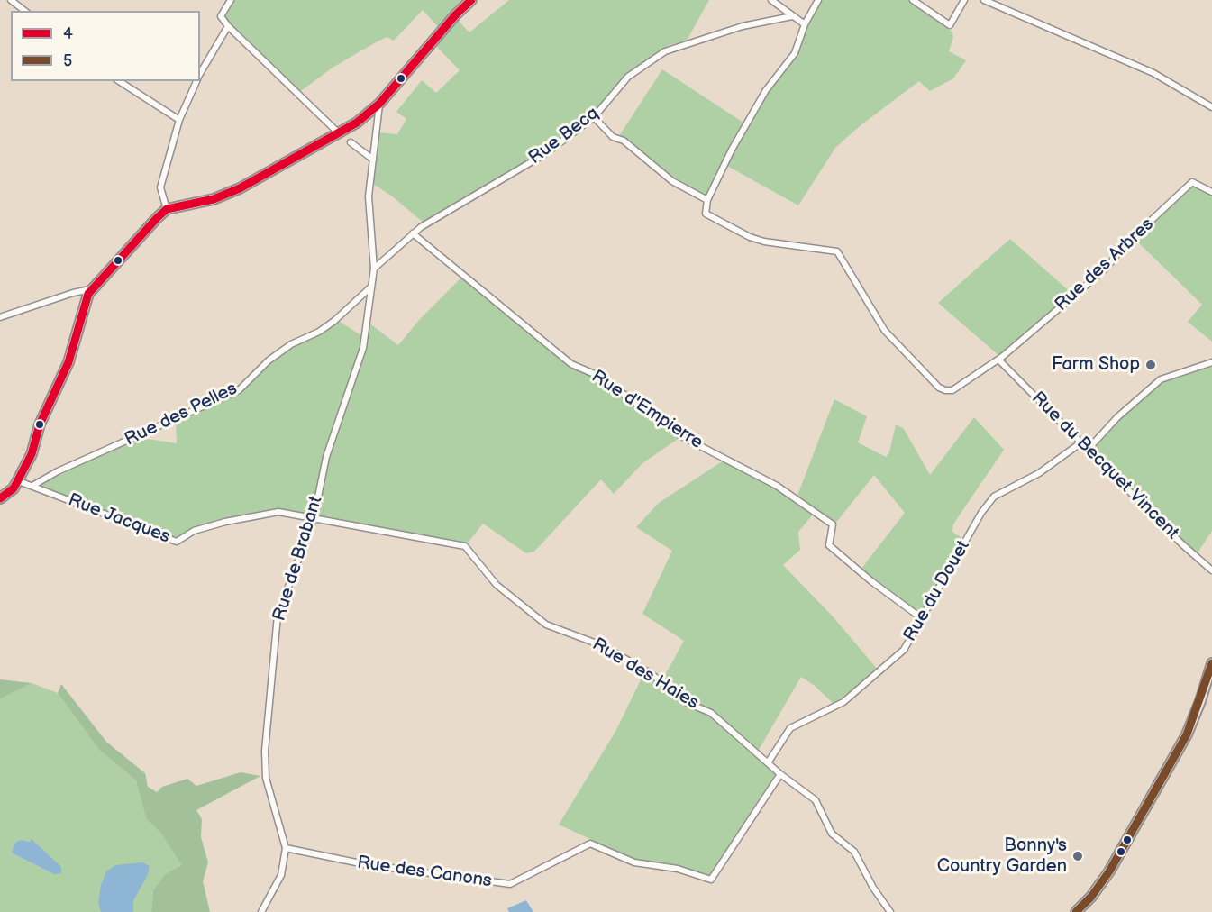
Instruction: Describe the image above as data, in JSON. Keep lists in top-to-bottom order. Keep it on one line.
{"streets":{"street":["Rue Becq","Rue des Arbres","Rue d'Empierre","Rue des Pelles","Rue du Becquet Vincent","Rue Jacques","Rue de Brabant","Rue du Douet","Rue des Haies","Rue des Canons"]},"crossings":[["Rue Becq","Rue d'Empierre"],["Rue Becq","Rue de Brabant"],["Rue des Arbres","Rue du Becquet Vincent"],["Rue d'Empierre","Rue du Douet"],["Rue des Pelles","Rue Jacques"],["Rue des Pelles","Rue de Brabant"],["Rue du Becquet Vincent","Rue du Douet"],["Rue Jacques","Rue de Brabant"],["Rue Jacques","Rue des Haies"],["Rue de Brabant","Rue des Haies"],["Rue de Brabant","Rue des Canons"],["Rue du Douet","Rue des Haies"],["Rue des Haies","Rue des Canons"]],"places":["Farm Shop","Bonny's Country Garden"],"lines":["transit line 4","transit line 5"],"legend":["4","5"]}
